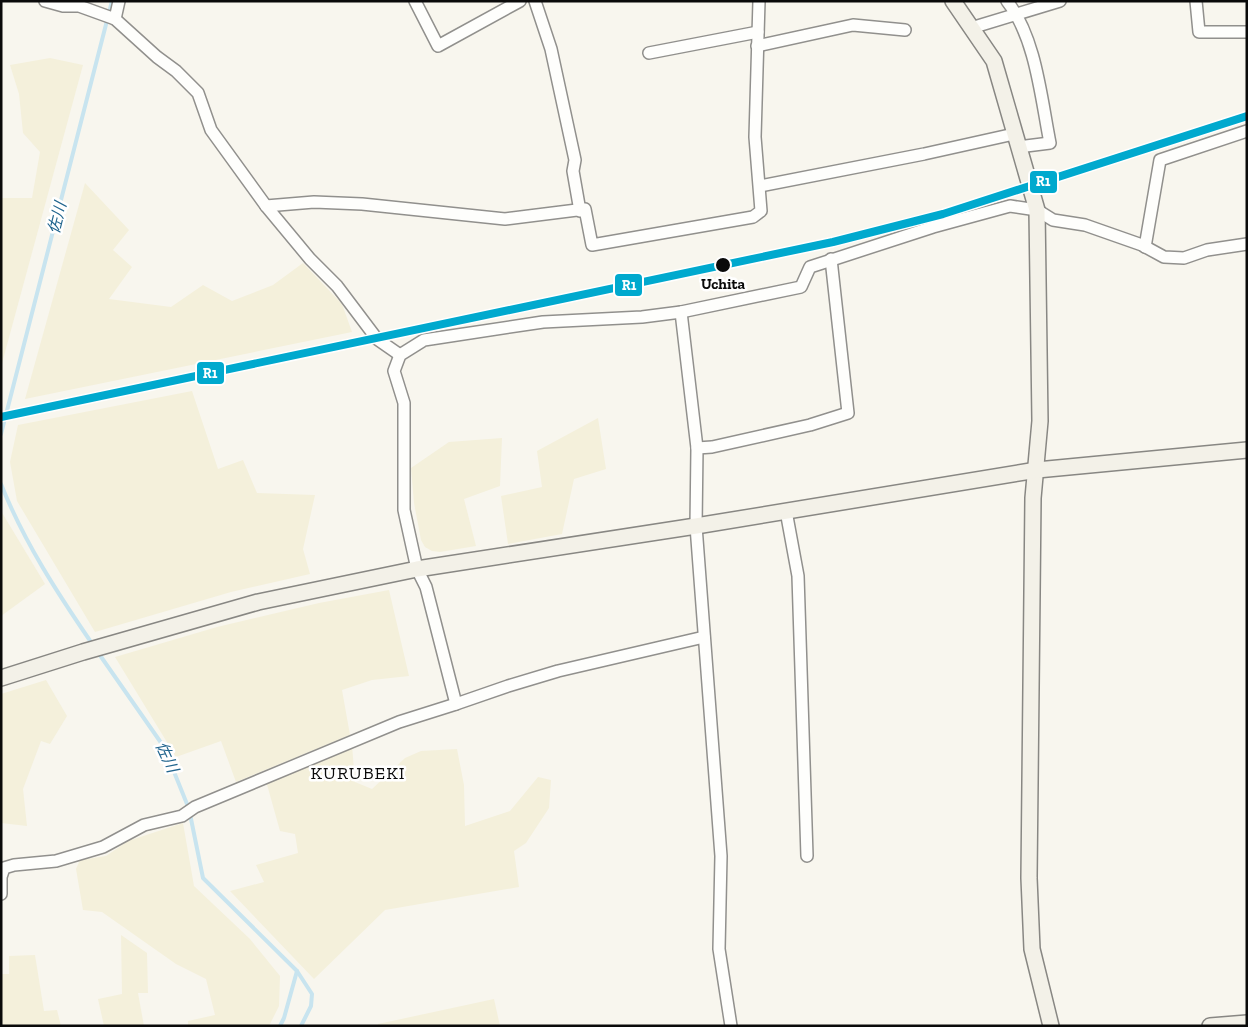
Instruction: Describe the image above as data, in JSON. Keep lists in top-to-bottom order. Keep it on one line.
{"districts":["KURUBEKI"],"water":["佐川"],"places":["Uchita"],"lines":["transit line R1"]}
